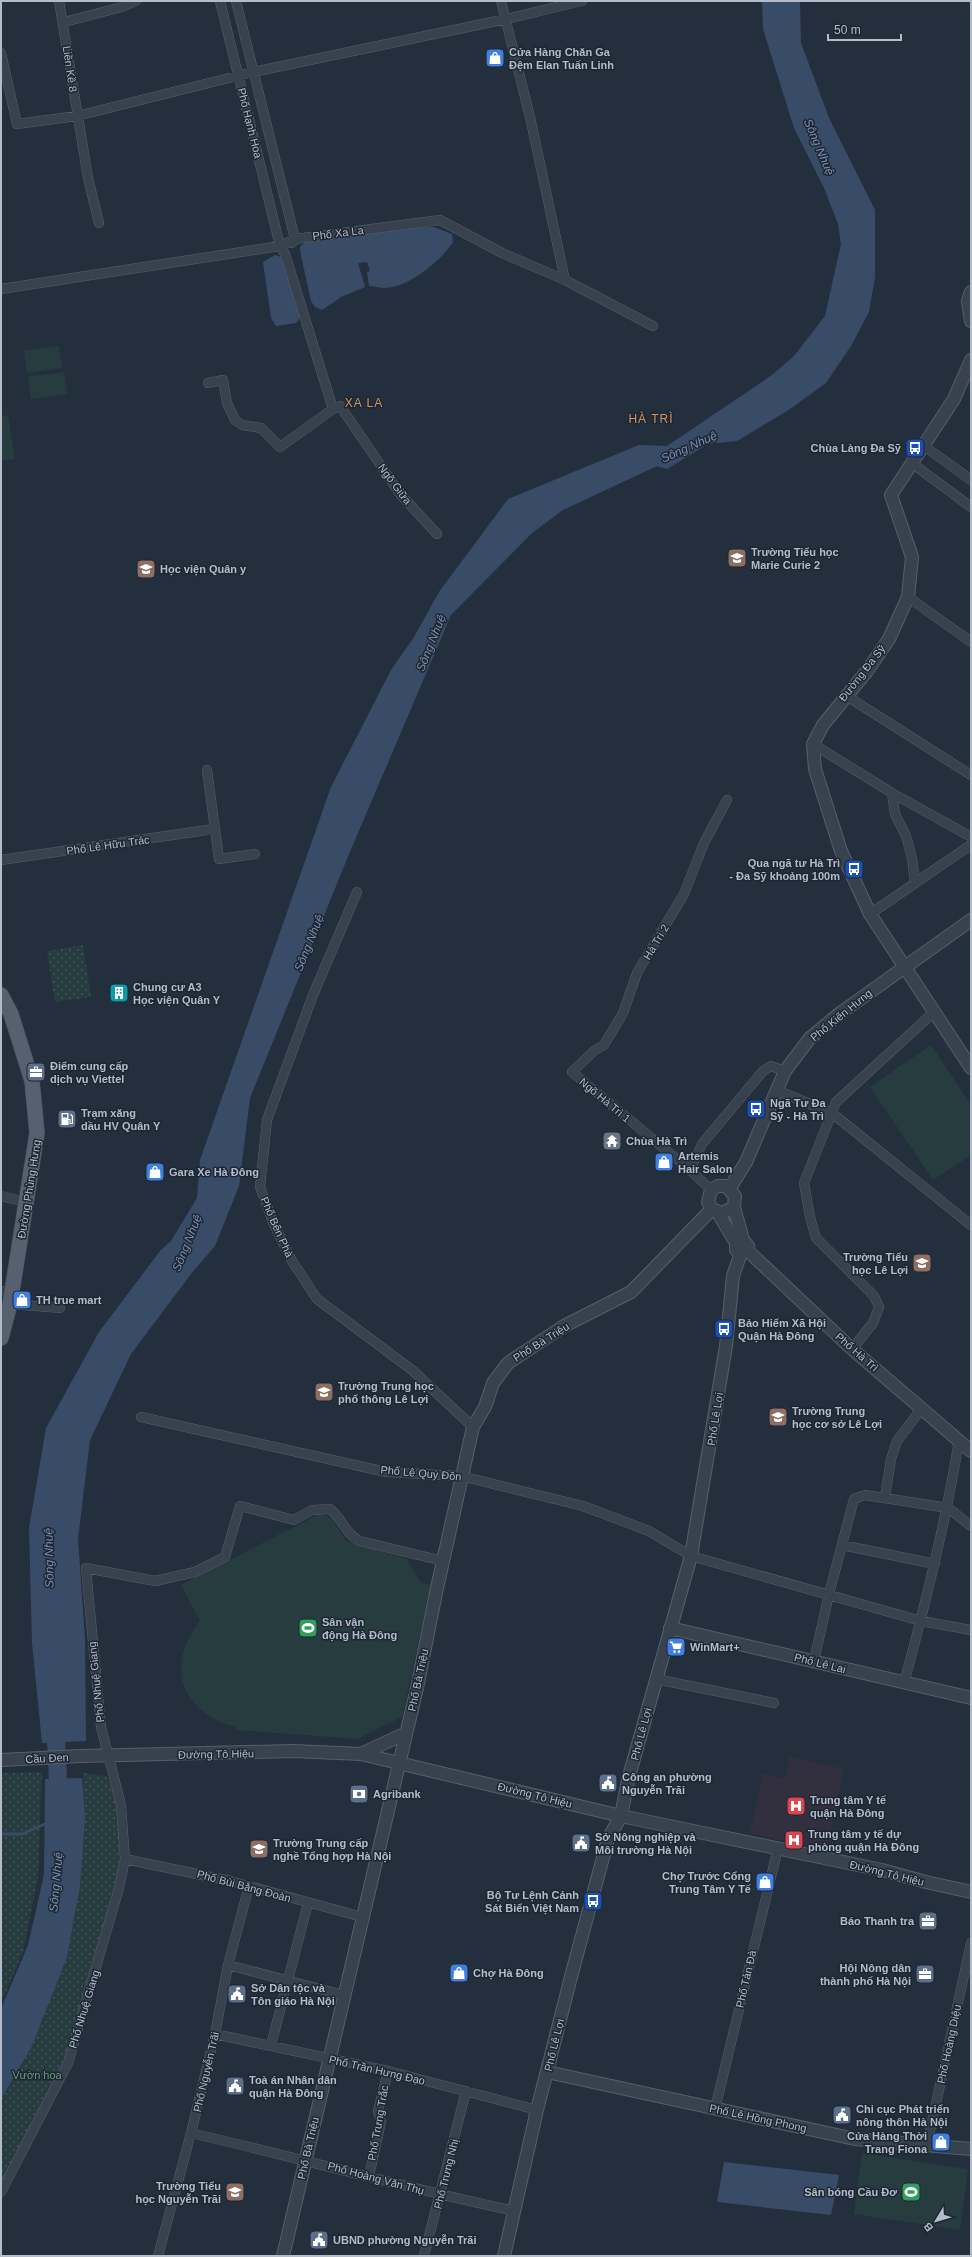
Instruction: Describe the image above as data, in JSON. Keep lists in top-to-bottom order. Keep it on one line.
{"streets":{"main road":["Đường Phùng Hưng"],"street":["Liền Kề 8","Phố Hạnh Hoa","Phố Xa La","Ngõ Giữa","Đường Đa Sỹ","Phố Lê Hữu Trác","Hà Trì 2","Phố Kiến Hưng","Ngõ Hà Trì 1","Phố Bến Phà","Phố Bà Triệu","Phố Hà Trì","Phố Lê Lợi","Phố Lê Quý Đôn","Phố Lê Lai","Phố Nhuệ Giang","Đường Tô Hiệu","Cầu Đen","Phố Bùi Bằng Đoàn","Phố Tản Đà","Phố Hoàng Diệu","Phố Trần Hưng Đạo","Phố Nguyễn Trãi","Phố Lê Hồng Phong","Phố Trưng Trắc","Phố Trưng Nhị","Phố Hoàng Văn Thụ"]},"crossings":[["Phố Hạnh Hoa","Phố Xa La"],["Đường Đa Sỹ","Phố Kiến Hưng"],["Hà Trì 2","Ngõ Hà Trì 1"],["Phố Kiến Hưng","Ngõ Hà Trì 1"],["Phố Kiến Hưng","Phố Bà Triệu"],["Ngõ Hà Trì 1","Phố Bà Triệu"],["Phố Bến Phà","Phố Bà Triệu"],["Phố Bà Triệu","Phố Lê Quý Đôn"],["Phố Bà Triệu","Phố Nhuệ Giang"],["Phố Bà Triệu","Đường Tô Hiệu"],["Phố Bà Triệu","Phố Bùi Bằng Đoàn"],["Phố Bà Triệu","Phố Trần Hưng Đạo"],["Phố Bà Triệu","Phố Hoàng Văn Thụ"],["Phố Hà Trì","Phố Lê Lợi"],["Phố Lê Lợi","Phố Lê Quý Đôn"],["Phố Lê Lợi","Phố Lê Lai"],["Phố Lê Lợi","Đường Tô Hiệu"],["Phố Lê Lợi","Phố Trần Hưng Đạo"],["Phố Lê Lợi","Phố Lê Hồng Phong"],["Phố Lê Lợi","Phố Hoàng Văn Thụ"],["Phố Nhuệ Giang","Đường Tô Hiệu"],["Phố Nhuệ Giang","Phố Bùi Bằng Đoàn"],["Đường Tô Hiệu","Cầu Đen"],["Đường Tô Hiệu","Phố Tản Đà"],["Phố Bùi Bằng Đoàn","Phố Nguyễn Trãi"],["Phố Tản Đà","Phố Lê Hồng Phong"],["Phố Hoàng Diệu","Phố Lê Hồng Phong"],["Phố Trần Hưng Đạo","Phố Nguyễn Trãi"],["Phố Trần Hưng Đạo","Phố Trưng Trắc"],["Phố Trần Hưng Đạo","Phố Trưng Nhị"],["Phố Nguyễn Trãi","Phố Hoàng Văn Thụ"],["Phố Trưng Trắc","Phố Hoàng Văn Thụ"],["Phố Trưng Nhị","Phố Hoàng Văn Thụ"]],"districts":["XA LA","HÀ TRÌ"],"water":["Sông Nhuệ"],"parks":["Vườn hoa"],"places":{"shop":["Cửa Hàng Chăn Ga Đệm Elan Tuấn Linh","Artemis Hair Salon","Gara Xe Hà Đông","TH true mart","Chợ Trước Cổng Trung Tâm Y Tế","Chợ Hà Đông","Cửa Hàng Thời Trang Fiona"],"bus stop":["Chùa Làng Đa Sỹ","Qua ngã tư Hà Trì - Đa Sỹ khoảng 100m","Ngã Tư Đa Sỹ - Hà Trì","Bảo Hiểm Xã Hội Quận Hà Đông","Bộ Tư Lệnh Cảnh Sát Biển Việt Nam"],"school or university":["Trường Tiểu học Marie Curie 2","Học viện Quân y","Trường Tiểu học Lê Lợi","Trường Trung học phổ thông Lê Lợi","Trường Trung học cơ sở Lê Lợi","Trường Trung cấp nghề Tổng hợp Hà Nội","Trường Tiểu học Nguyễn Trãi"],"building":["Chung cư A3 Học viện Quân Y"],"office":["Điểm cung cấp dịch vụ Viettel","Báo Thanh tra","Hội Nông dân thành phố Hà Nội"],"fuel station":["Trạm xăng dầu HV Quân Y"],"temple":["Chùa Hà Trì"],"sports":["Sân vận động Hà Đông","Sân bóng Cầu Đơ"],"supermarket":["WinMart+"],"public building":["Công an phường Nguyễn Trãi","Sở Nông nghiệp và Môi trường Hà Nội","Sở Dân tộc và Tôn giáo Hà Nội","Toà án Nhân dân quận Hà Đông","Chi cục Phát triển nông thôn Hà Nội","UBND phường Nguyễn Trãi"],"bank":["Agribank"],"hospital":["Trung tâm Y tế quận Hà Đông","Trung tâm y tế dự phòng quận Hà Đông"]},"scale_bar":"50 m","north":"bottom left"}
